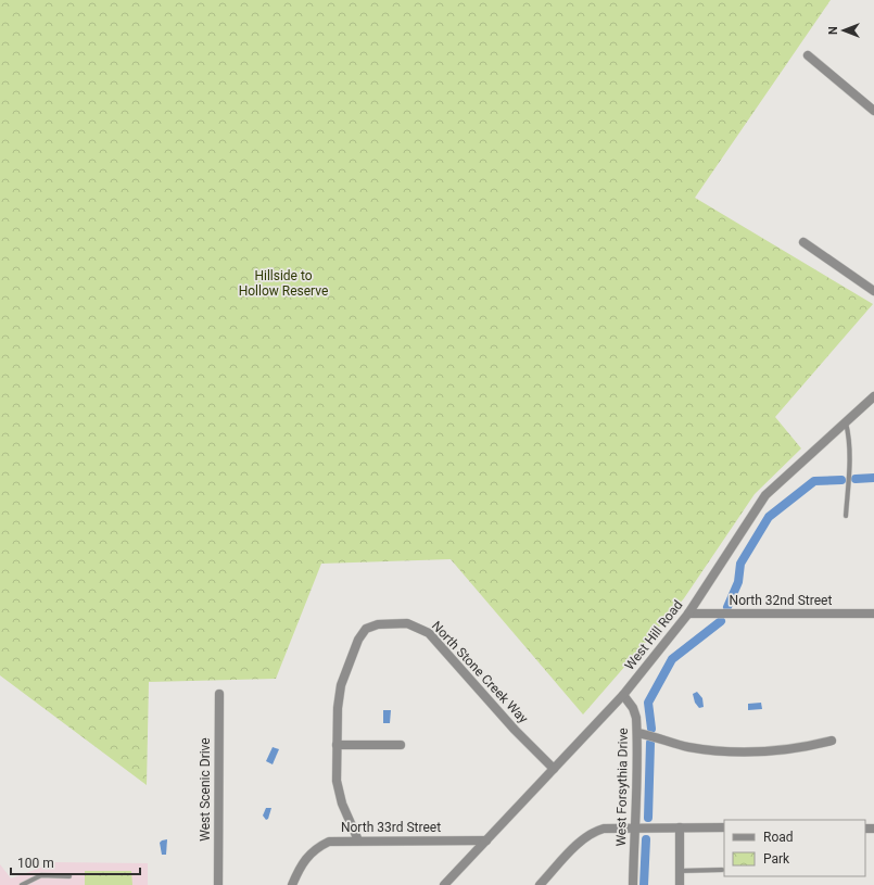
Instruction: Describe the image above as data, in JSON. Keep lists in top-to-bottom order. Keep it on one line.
{"streets":{"street":["North 32nd Street","West Hill Road","North Stone Creek Way","West Forsythia Drive","West Scenic Drive","North 33rd Street"]},"crossings":[["North 32nd Street","West Hill Road"],["West Hill Road","North Stone Creek Way"],["West Hill Road","West Forsythia Drive"],["West Hill Road","North 33rd Street"],["North Stone Creek Way","North 33rd Street"]],"parks":["Hillside to Hollow Reserve"],"legend":["Road","Park"],"scale_bar":"100 m","north":"left"}
